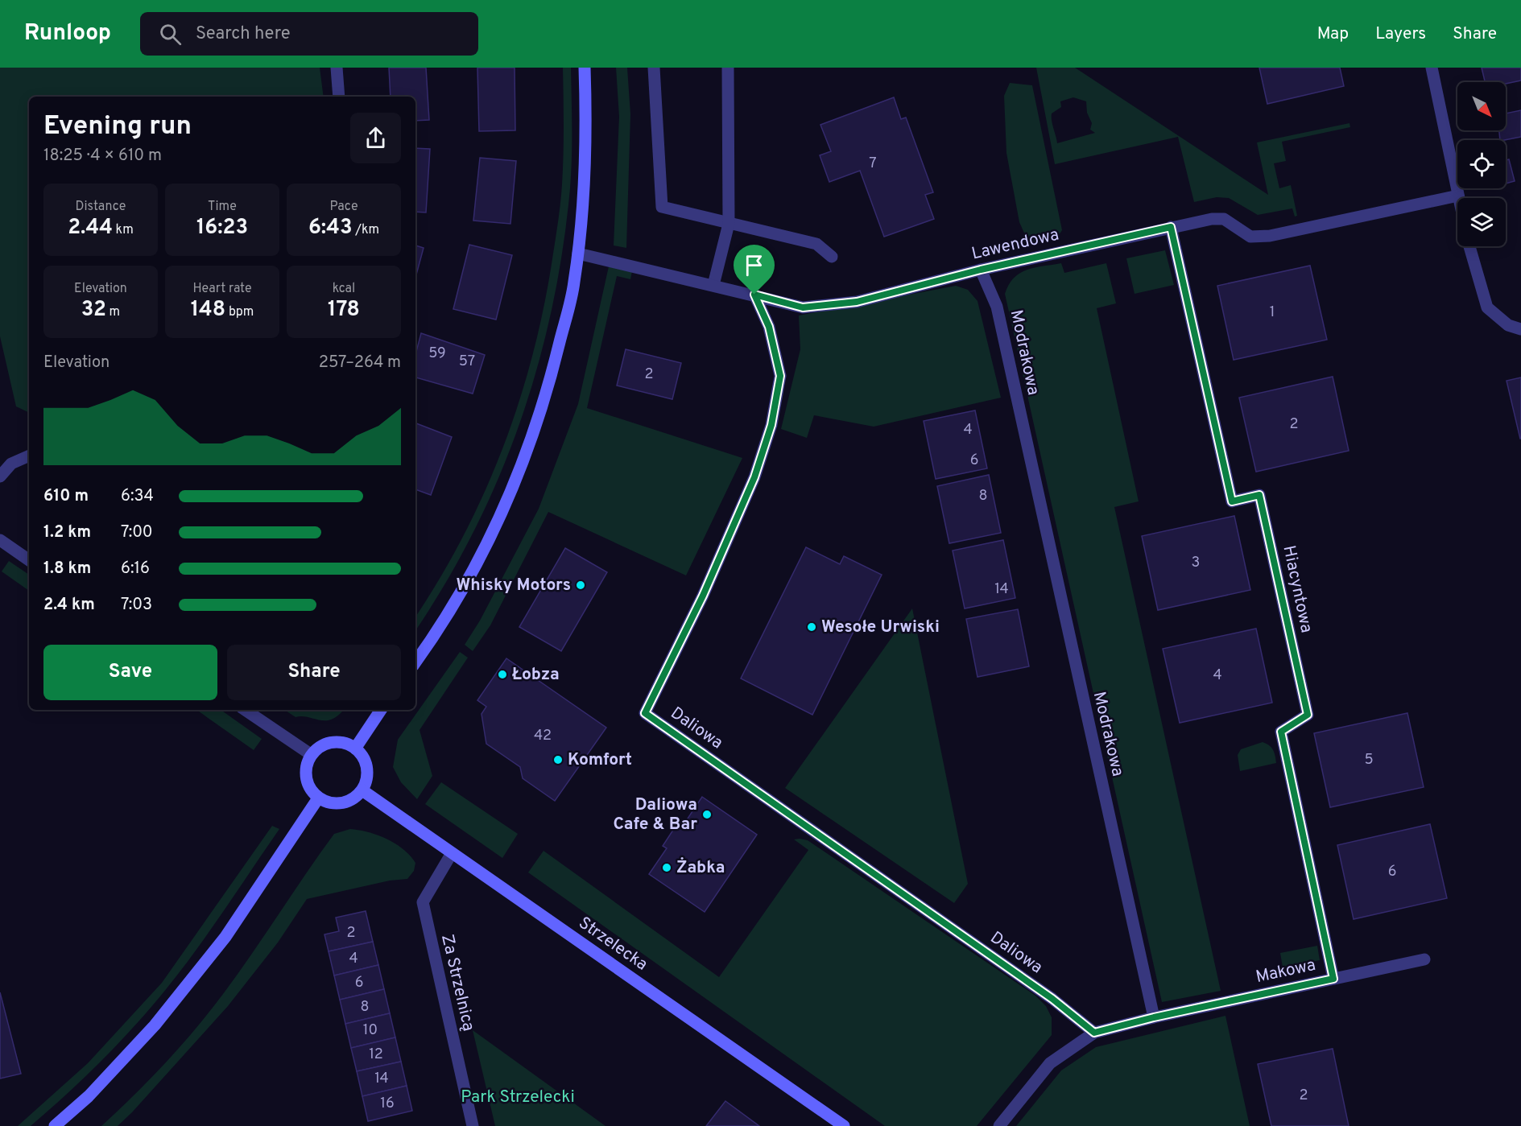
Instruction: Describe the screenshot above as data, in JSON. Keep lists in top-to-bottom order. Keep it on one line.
{"streets":{"street":["Lawendowa","Modrakowa","Hiacyntowa","Daliowa","Strzelecka","Makowa","Za Strzelnicą"]},"crossings":[["Lawendowa","Modrakowa"],["Lawendowa","Hiacyntowa"],["Lawendowa","Daliowa"],["Modrakowa","Makowa"],["Hiacyntowa","Makowa"],["Strzelecka","Za Strzelnicą"]],"parks":["Park Strzelecki"],"places":["Whisky Motors","Wesołe Urwiski","Łobza","Komfort","Daliowa Cafe & Bar","Żabka"],"house_numbers":["7","1","59","57","2","2","4","6","8","3","14","4","42","5","6","2","4","6","8","10","12","14","2","16"],"north":"bottom right","page":{"header":"Runloop","search":"Search here","nav":["Map","Layers","Share"],"heading":["Evening run","18:25 · 4 × 610 m"],"stats":[["Distance","2.44 km"],["Time","16:23"],["Pace","6:43 /km"],["Elevation","32 m"],["Heart rate","148 bpm"],["kcal","178"]],"chart":["Elevation","257–264 m"],"list":[{"name":"610 m","note":"6:34"},{"name":"1.2 km","note":"7:00"},{"name":"1.8 km","note":"6:16"},{"name":"2.4 km","note":"7:03"}],"buttons":["Save","Share"]}}
